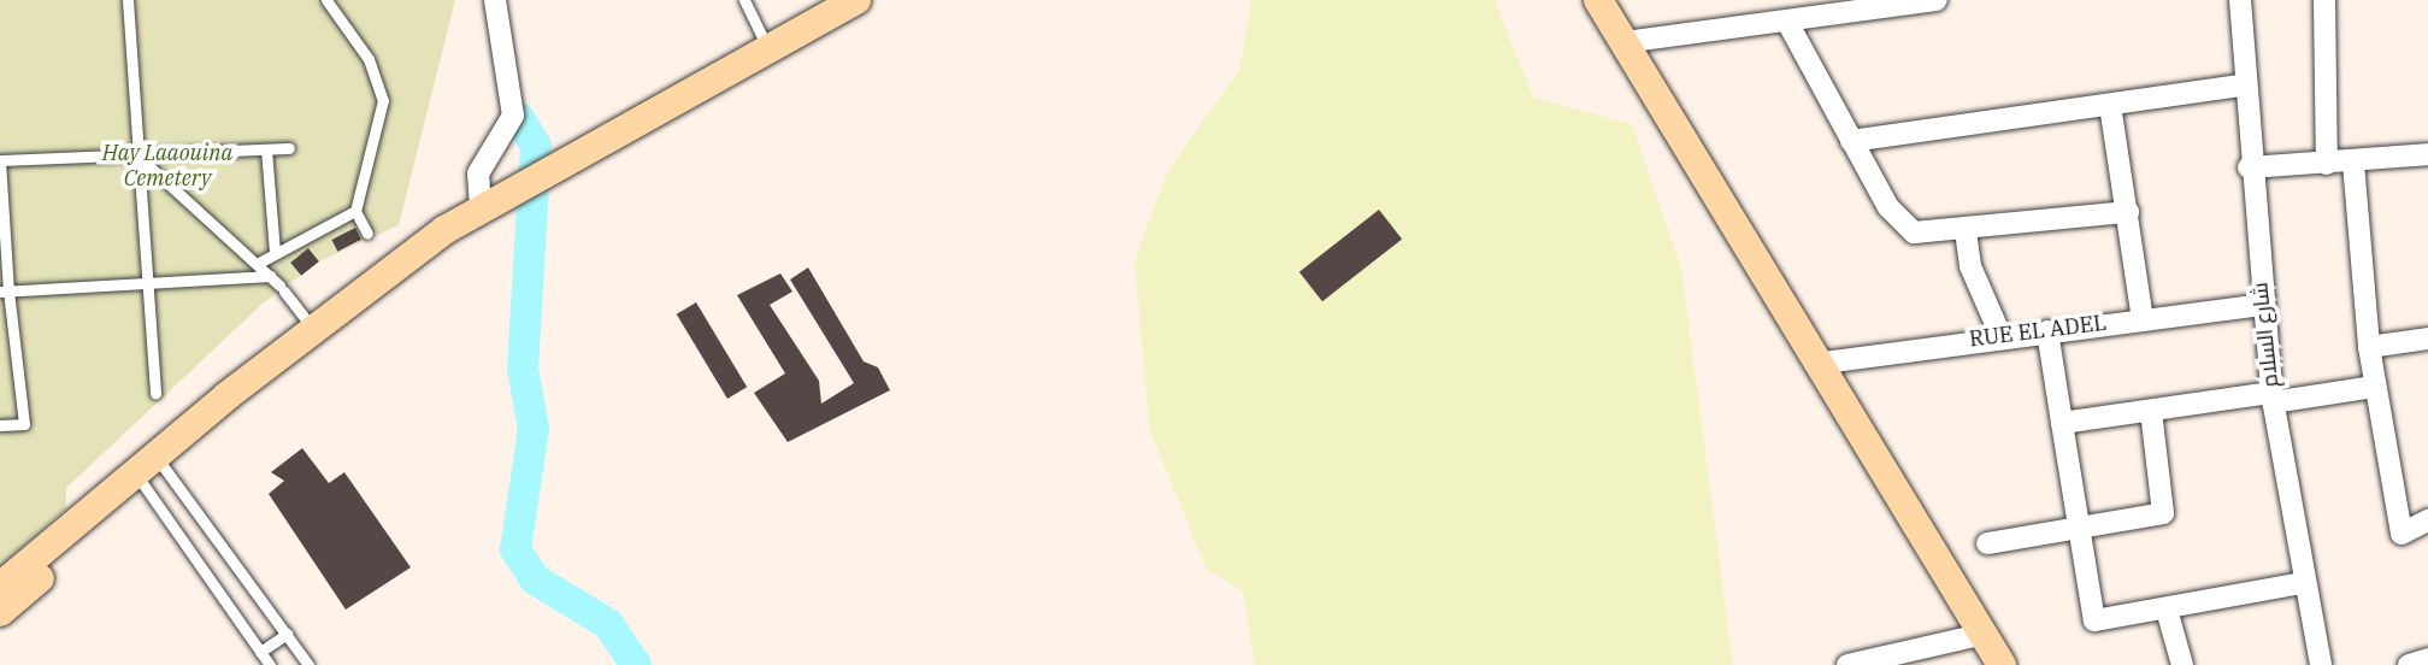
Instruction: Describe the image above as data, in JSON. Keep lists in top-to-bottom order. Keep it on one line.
{"streets":{"street":["RUE EL ADEL","شارع السلام"]},"crossings":[["RUE EL ADEL","شارع السلام"]],"parks":["Hay Laaouina Cemetery"]}
